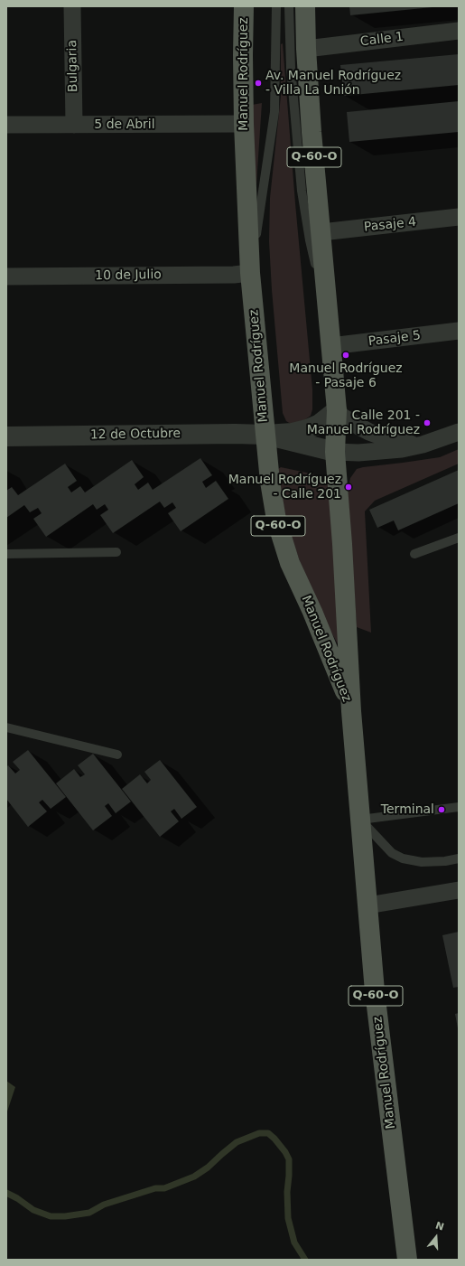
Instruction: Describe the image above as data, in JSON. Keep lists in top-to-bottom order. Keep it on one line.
{"streets":{"main road":["Manuel Rodríguez","Q-60-O"],"street":["Calle 1","Bulgaria","5 de Abril","Pasaje 4","10 de Julio","Pasaje 5","12 de Octubre"]},"crossings":[["Calle 1","Manuel Rodríguez"],["Bulgaria","5 de Abril"],["Manuel Rodríguez","5 de Abril"],["Manuel Rodríguez","Pasaje 4"],["Manuel Rodríguez","10 de Julio"],["Manuel Rodríguez","Pasaje 5"],["Manuel Rodríguez","12 de Octubre"]],"places":["Av. Manuel Rodríguez - Villa La Unión","Manuel Rodríguez - Pasaje 6","Calle 201 - Manuel Rodríguez","Manuel Rodríguez - Calle 201","Terminal"],"north":"top"}
